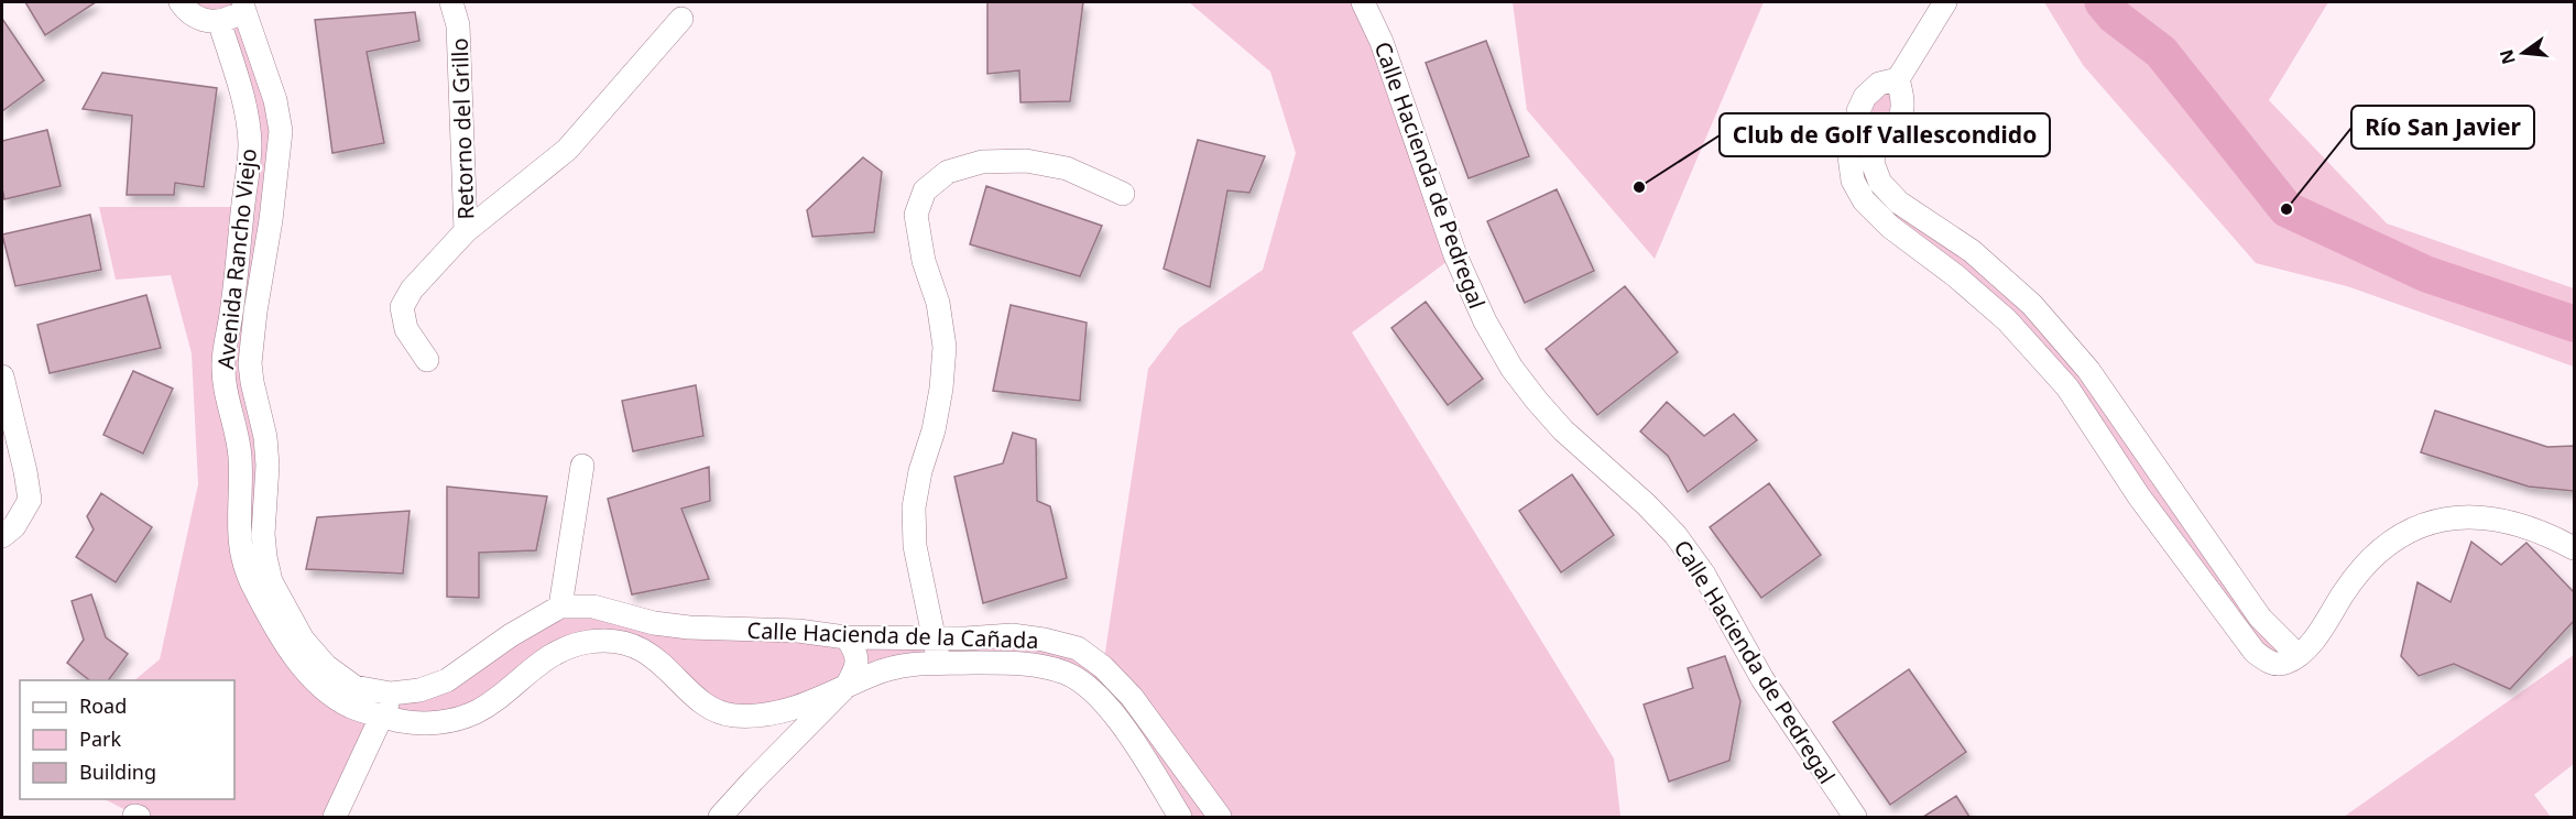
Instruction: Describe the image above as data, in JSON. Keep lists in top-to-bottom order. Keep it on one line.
{"streets":{"street":["Retorno del Grillo","Calle Hacienda de Pedregal","Avenida Rancho Viejo","Calle Hacienda de la Cañada"]},"crossings":[["Avenida Rancho Viejo","Calle Hacienda de la Cañada"]],"places":["Club de Golf Vallescondido","Río San Javier"],"legend":["Road","Park","Building"],"north":"left"}
